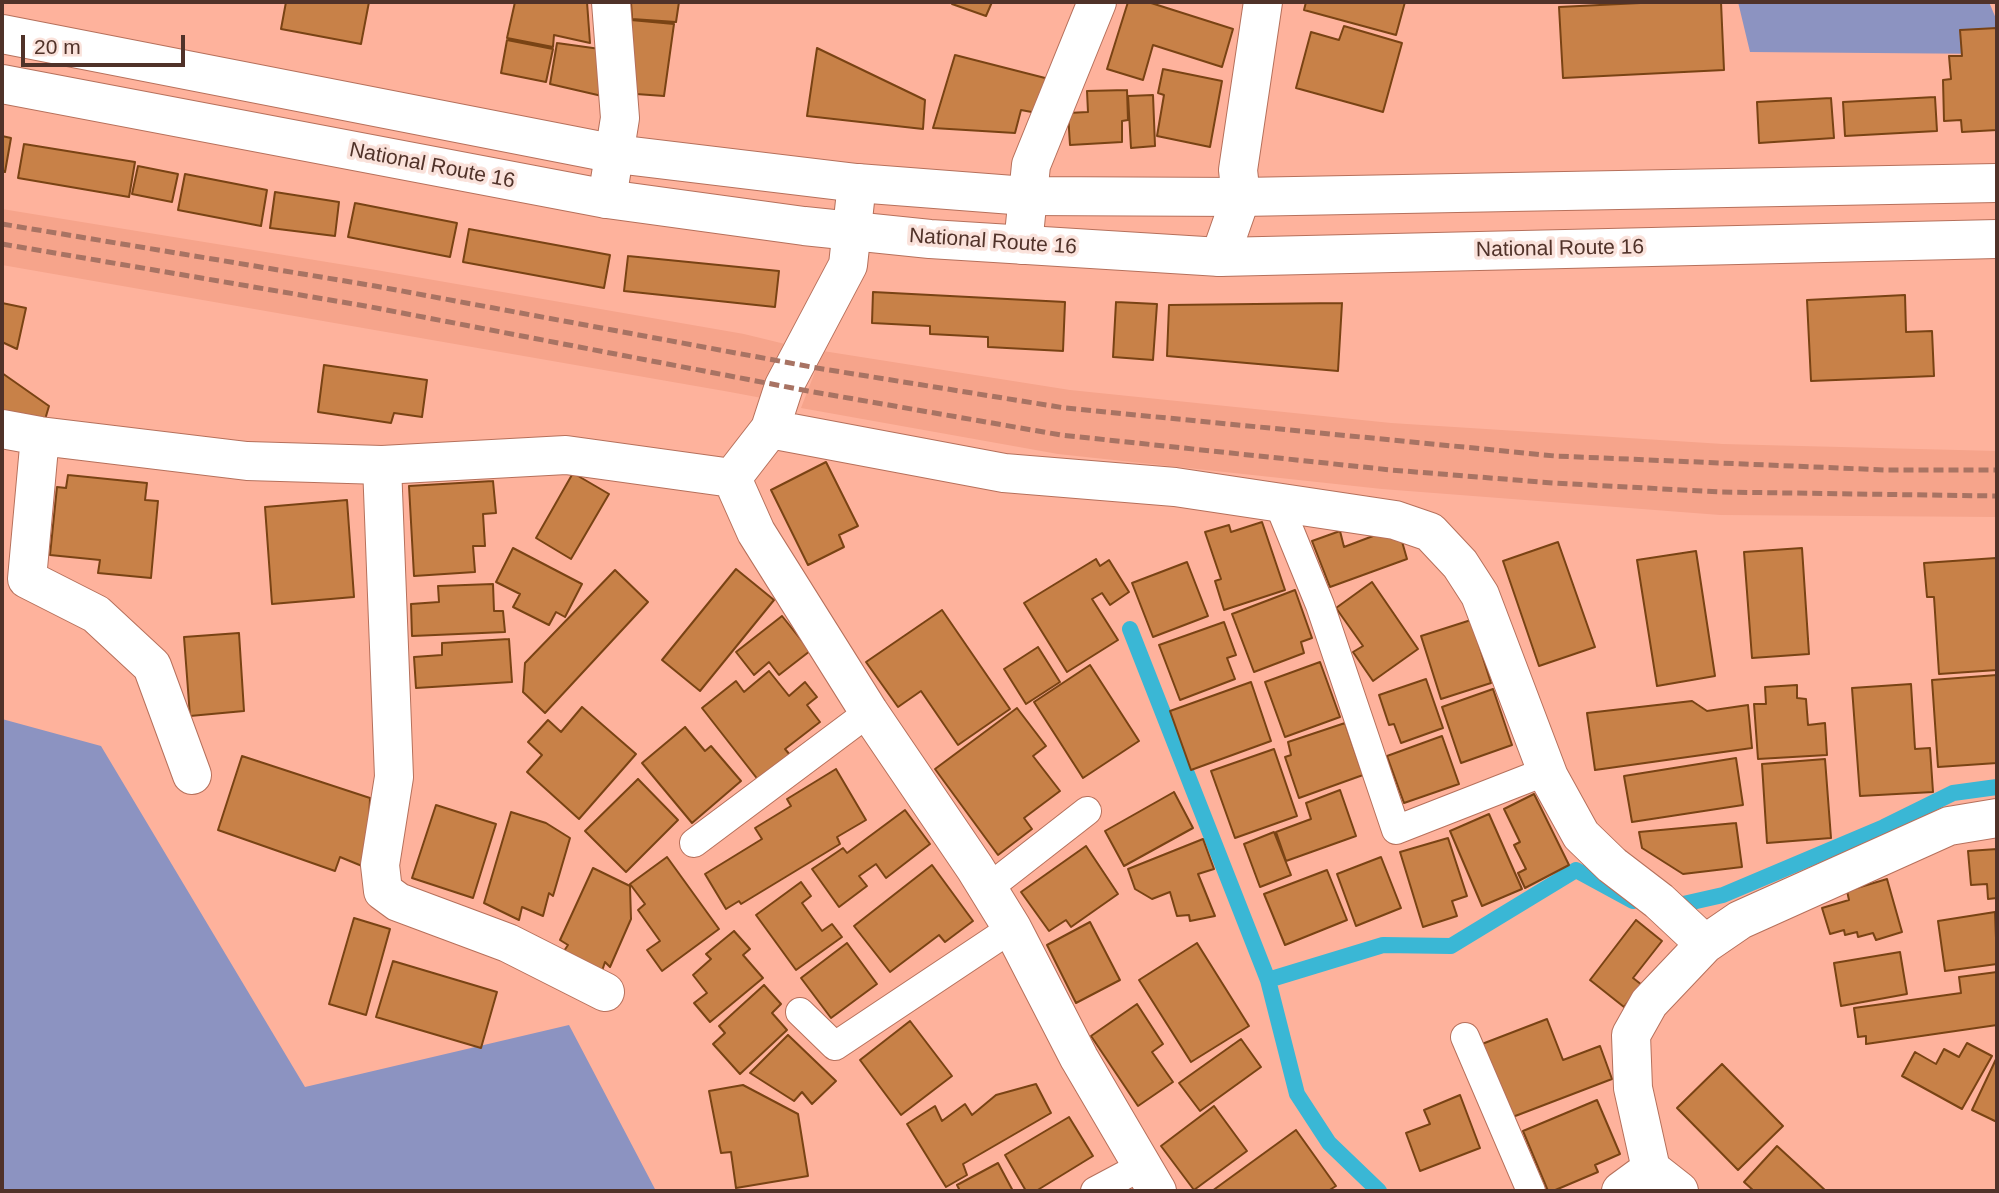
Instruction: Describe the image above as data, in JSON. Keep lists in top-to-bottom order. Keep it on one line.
{"streets":{"main road":["National Route 16"]},"scale_bar":"20 m"}
